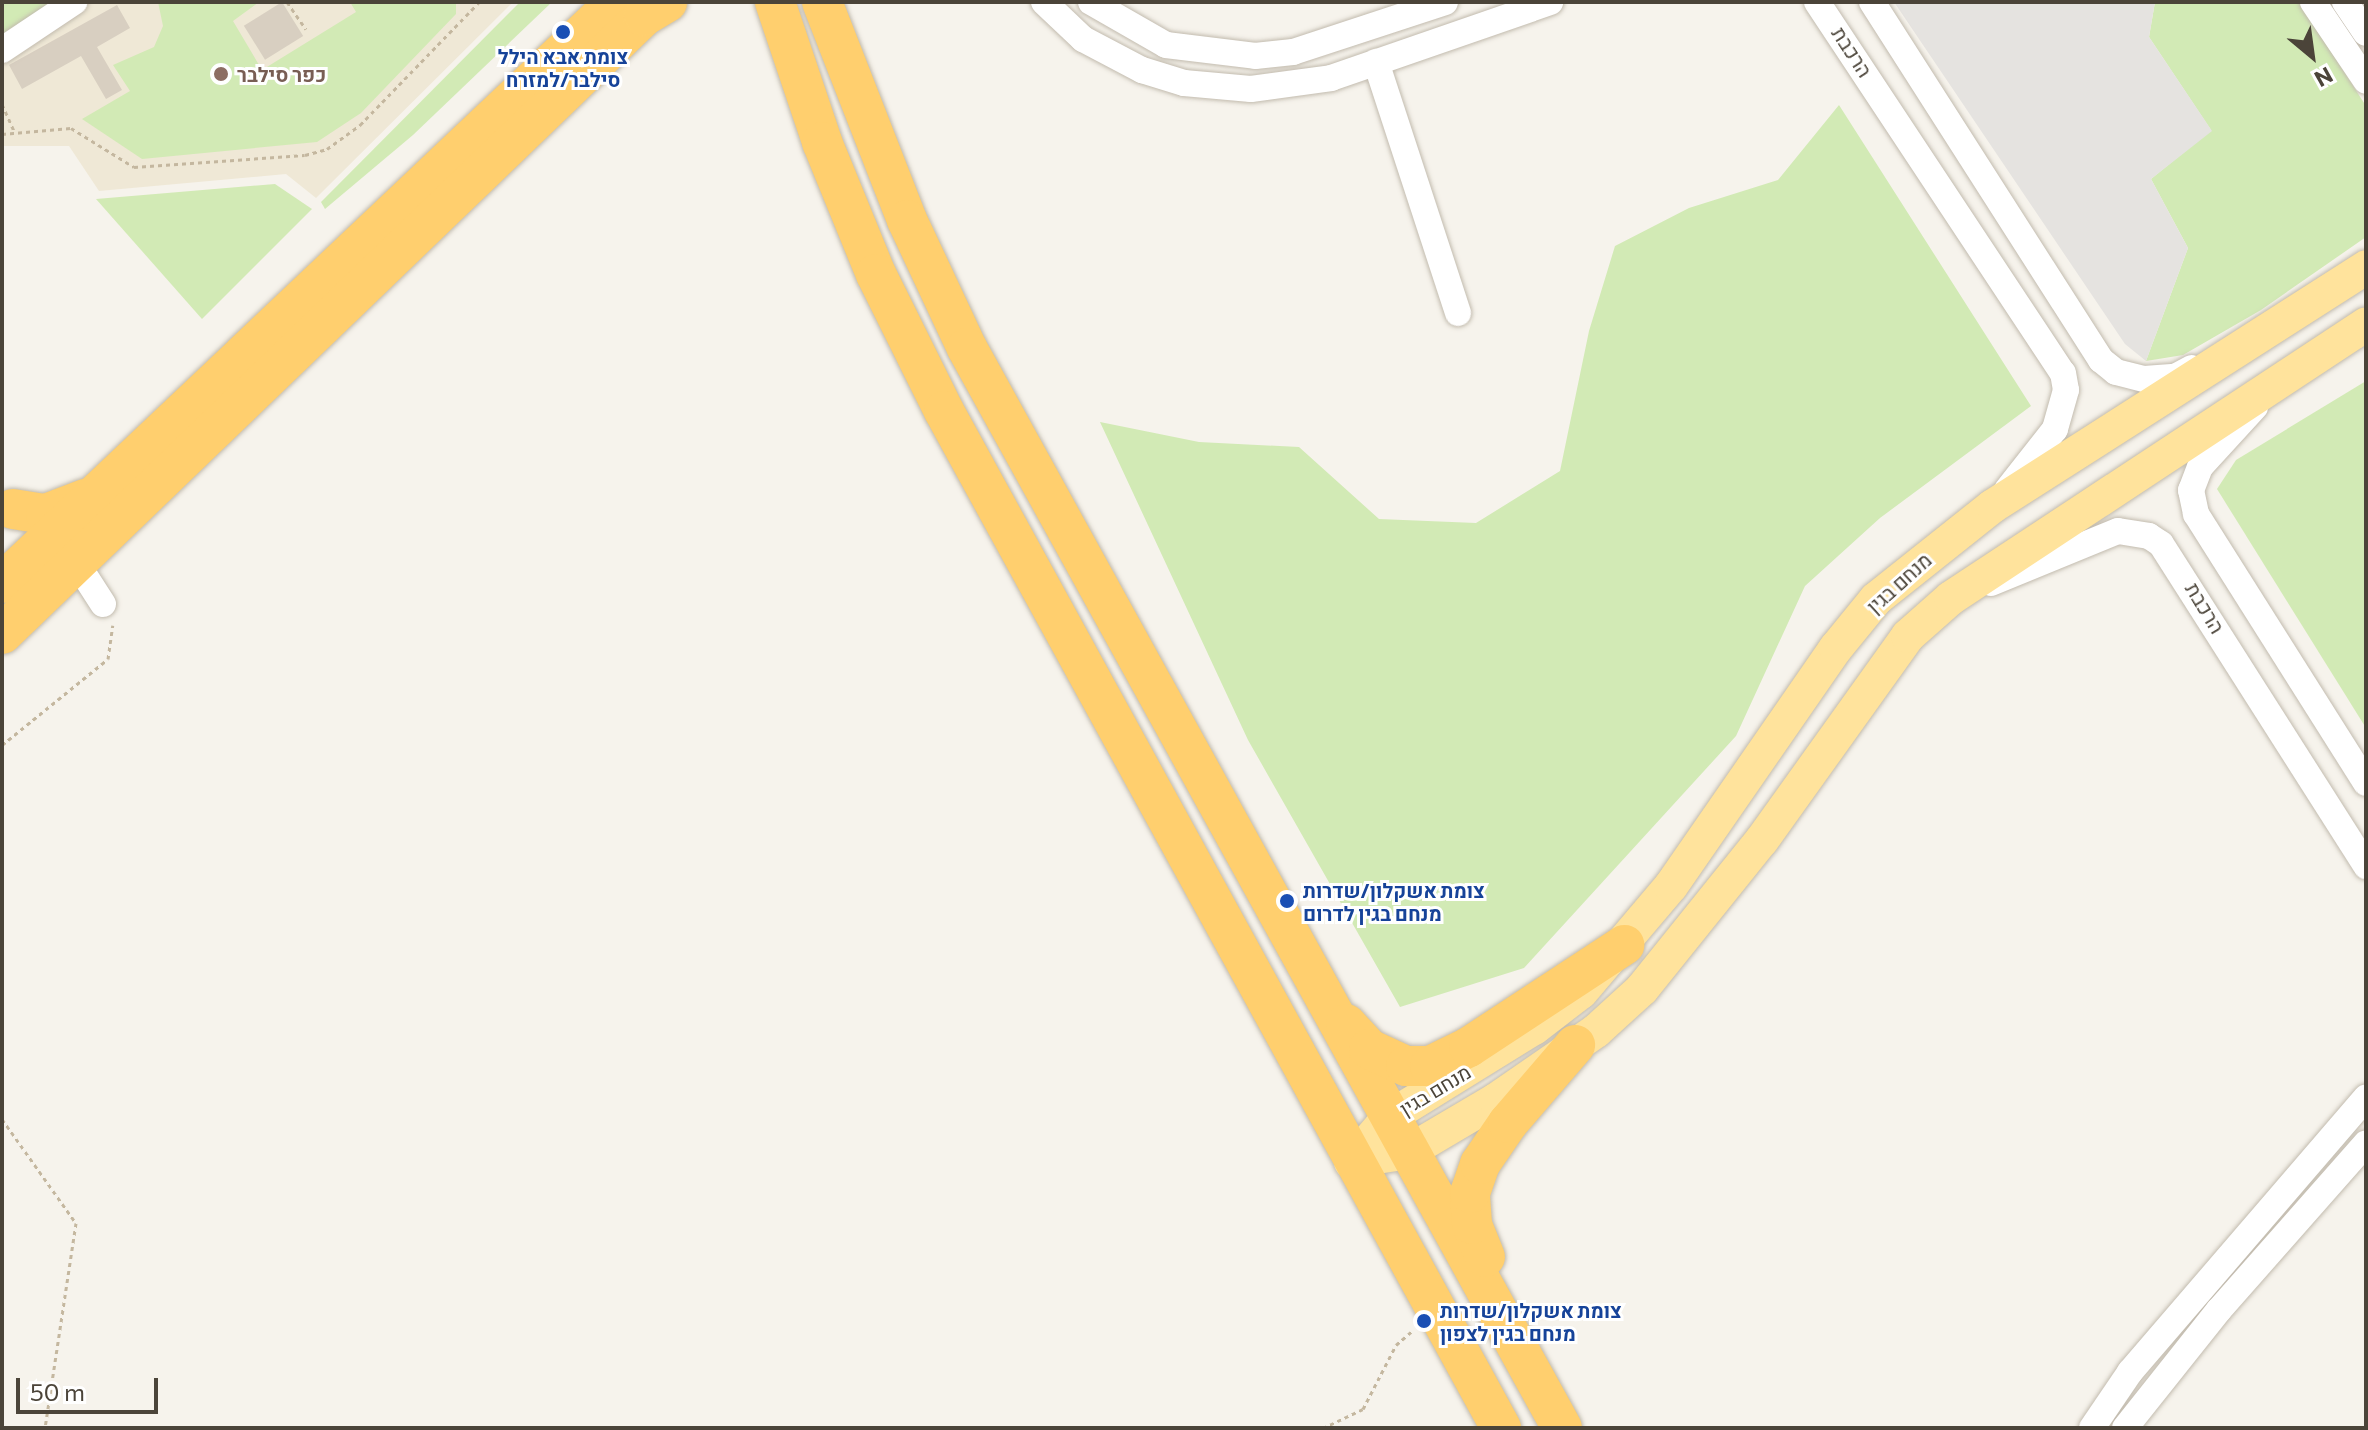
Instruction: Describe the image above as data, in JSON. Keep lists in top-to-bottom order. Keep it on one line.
{"streets":{"main road":["מנחם בגין"],"street":["הרכבת"]},"crossings":[["הרכבת","מנחם בגין"]],"places":["צומת אבא הילל סילבר/למזרח","כפר סילבר","צומת אשקלון/שדרות מנחם בגין לדרום","צומת אשקלון/שדרות מנחם בגין לצפון"],"scale_bar":"50 m","north":"bottom right"}
